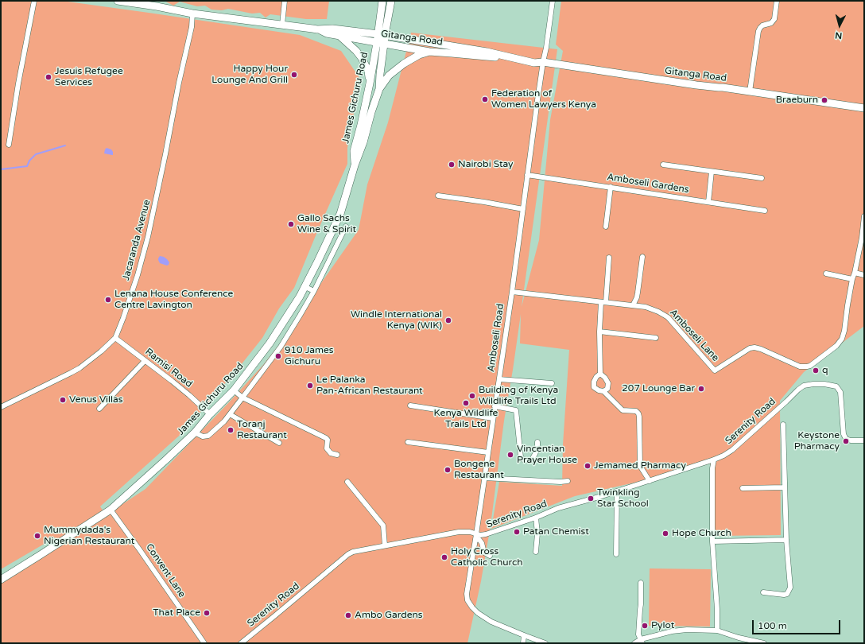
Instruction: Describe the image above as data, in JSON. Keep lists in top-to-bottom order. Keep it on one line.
{"streets":{"main road":["Gitanga Road","James Gichuru Road"],"street":["Amboseli Gardens","Jacaranda Avenue","Amboseli Lane","Amboseli Road","Ramisi Road","Serenity Road","Convent Lane"]},"crossings":[["Gitanga Road","James Gichuru Road"],["Gitanga Road","Jacaranda Avenue"],["Gitanga Road","Amboseli Road"],["James Gichuru Road","Ramisi Road"],["James Gichuru Road","Convent Lane"],["Amboseli Gardens","Amboseli Road"],["Jacaranda Avenue","Ramisi Road"],["Amboseli Lane","Amboseli Road"],["Amboseli Road","Serenity Road"]],"places":["Happy Hour Lounge And Grill","Jesuis Refugee Services","Federation of Women Lawyers Kenya","Braeburn","Nairobi Stay","Gallo Sachs Wine & Spirit","Lenana House Conference Centre Lavington","Windle International Kenya (WIK)","910 James Gichuru","q","Le Palanka Pan-African Restaurant","207 Lounge Bar","Building of Kenya Wildlife Trails Ltd","Venus Villas","Kenya Wildlife Trails Ltd","Toranj Restaurant","Keystone Pharmacy","Vincentian Prayer House","Jemamed Pharmacy","Bongene Restaurant","Twinkling Star School","Patan Chemist","Hope Church","Mummydada's Nigerian Restaurant","Holy Cross Catholic Church","That Place","Ambo Gardens","Pylot"],"scale_bar":"100 m","north":"bottom"}
